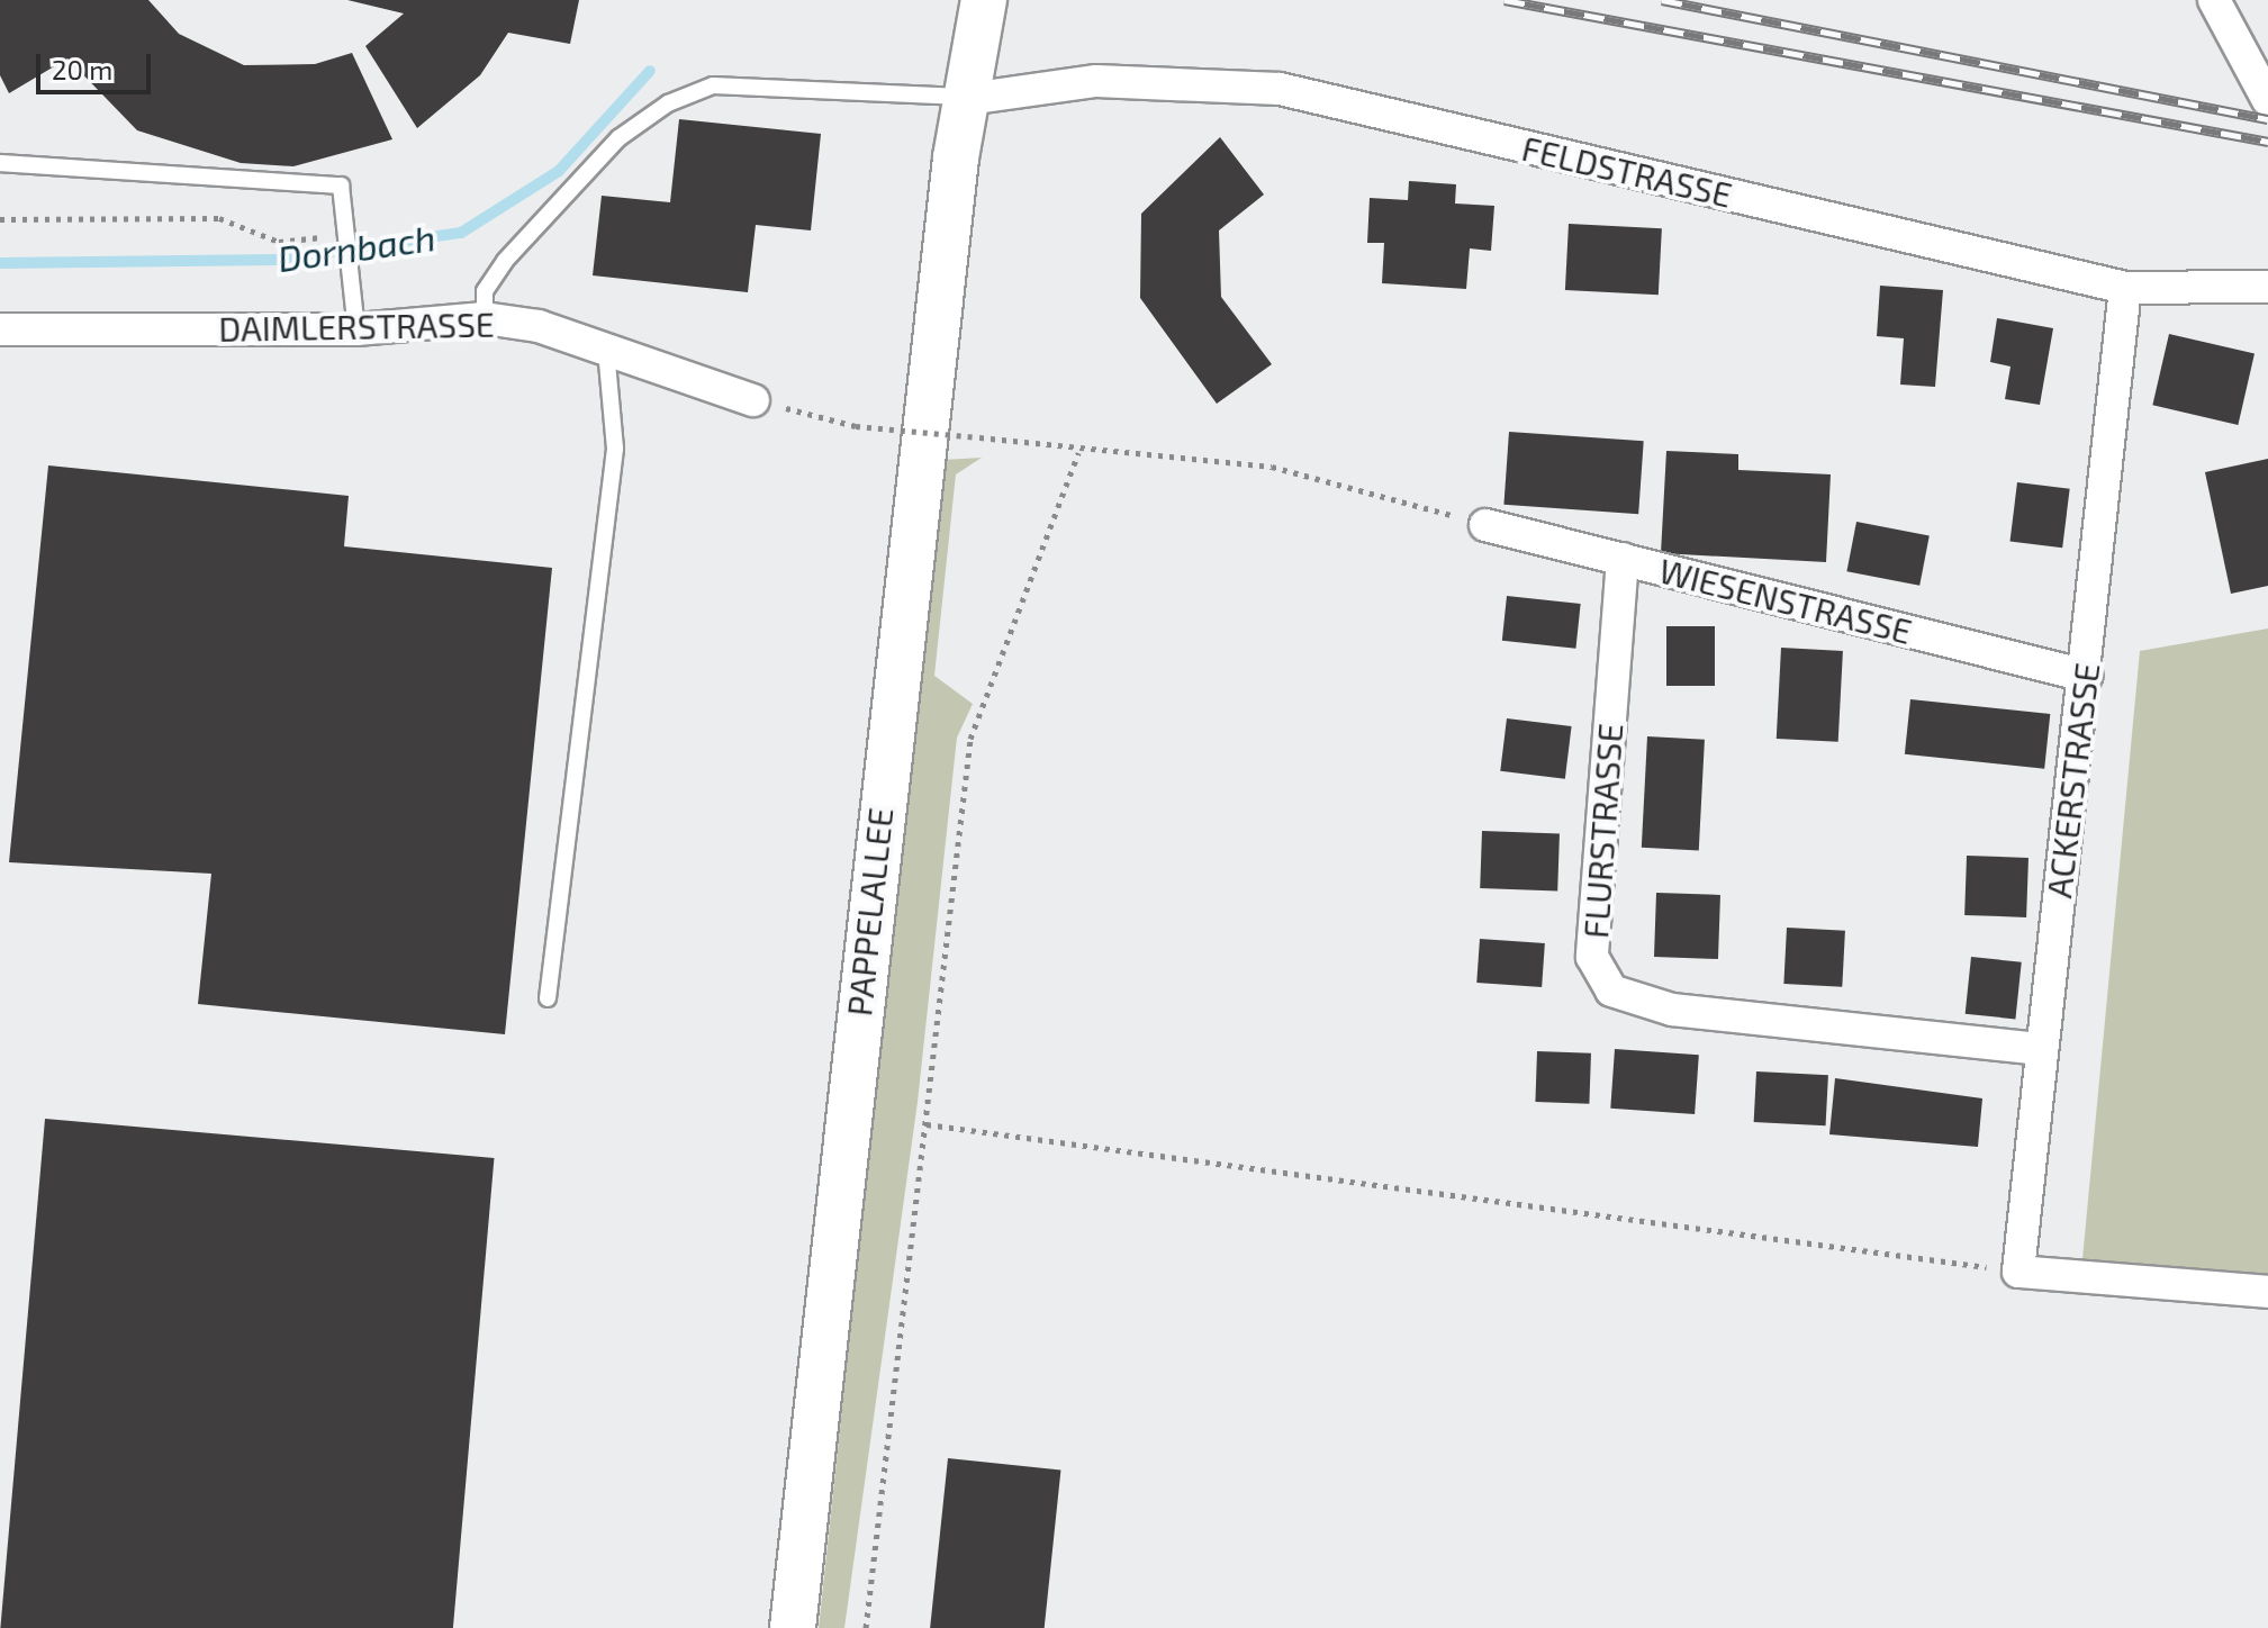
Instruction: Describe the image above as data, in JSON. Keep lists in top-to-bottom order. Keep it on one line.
{"streets":{"street":["FELDSTRASSE","DAIMLERSTRASSE","WIESENSTRASSE","ACKERSTRASSE","FLURSTRASSE","PAPPELALLEE"]},"crossings":[["FELDSTRASSE","ACKERSTRASSE"],["FELDSTRASSE","PAPPELALLEE"],["WIESENSTRASSE","ACKERSTRASSE"],["WIESENSTRASSE","FLURSTRASSE"],["ACKERSTRASSE","FLURSTRASSE"]],"water":["Dornbach"],"scale_bar":"20 m"}
